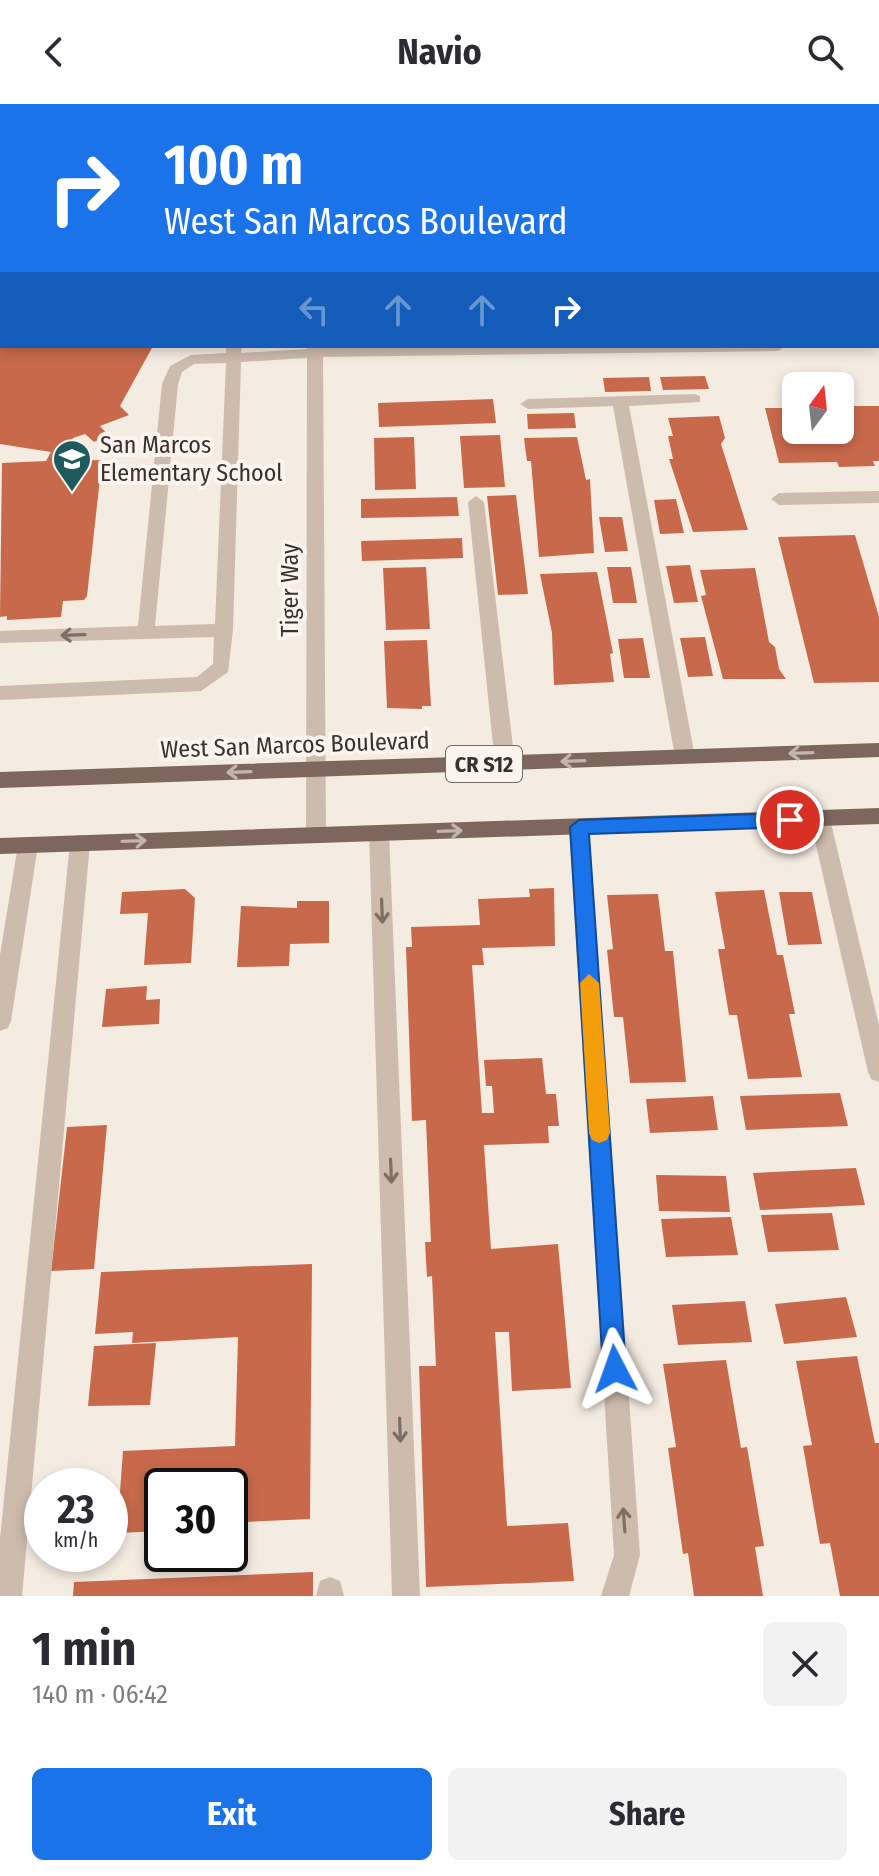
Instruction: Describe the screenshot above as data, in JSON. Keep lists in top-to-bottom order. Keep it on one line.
{"streets":{"main road":["West San Marcos Boulevard","CR S12"],"street":["Tiger Way"]},"crossings":[["Tiger Way","West San Marcos Boulevard"]],"places":{"school or university":["San Marcos Elementary School"]},"north":"top","page":{"header":"Navio","turn":["100 m","West San Marcos Boulevard"],"speed":"23 km/h","limit":"30","heading":["1 min","140 m · 06:42"],"buttons":["Exit","Share"]}}
